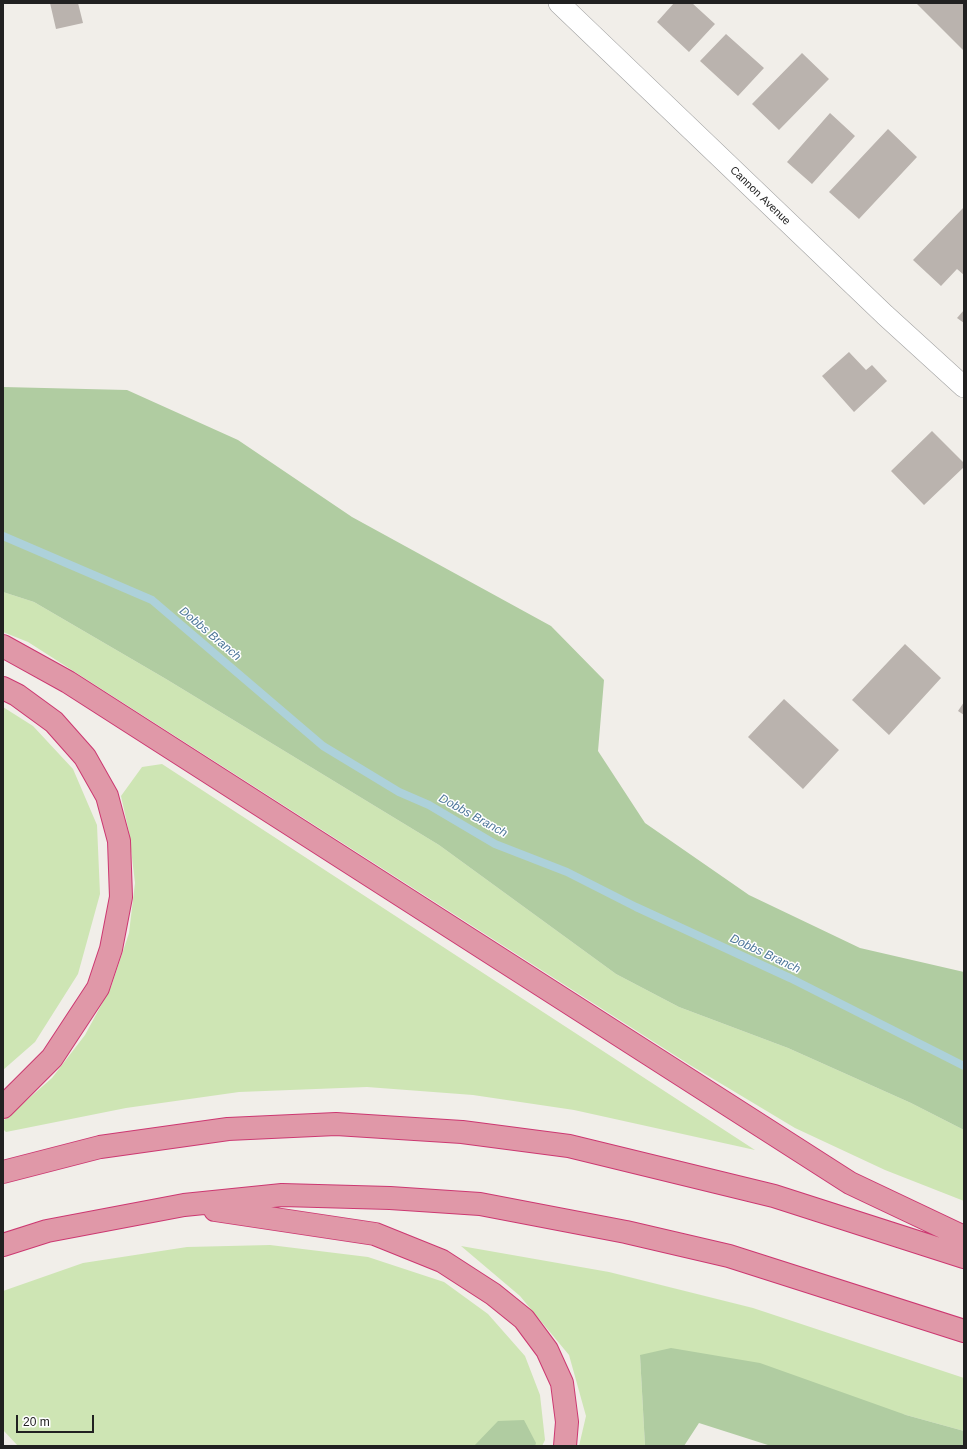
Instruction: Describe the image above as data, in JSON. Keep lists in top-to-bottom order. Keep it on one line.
{"streets":{"street":["Cannon Avenue"]},"water":["Dobbs Branch"],"scale_bar":"20 m"}
